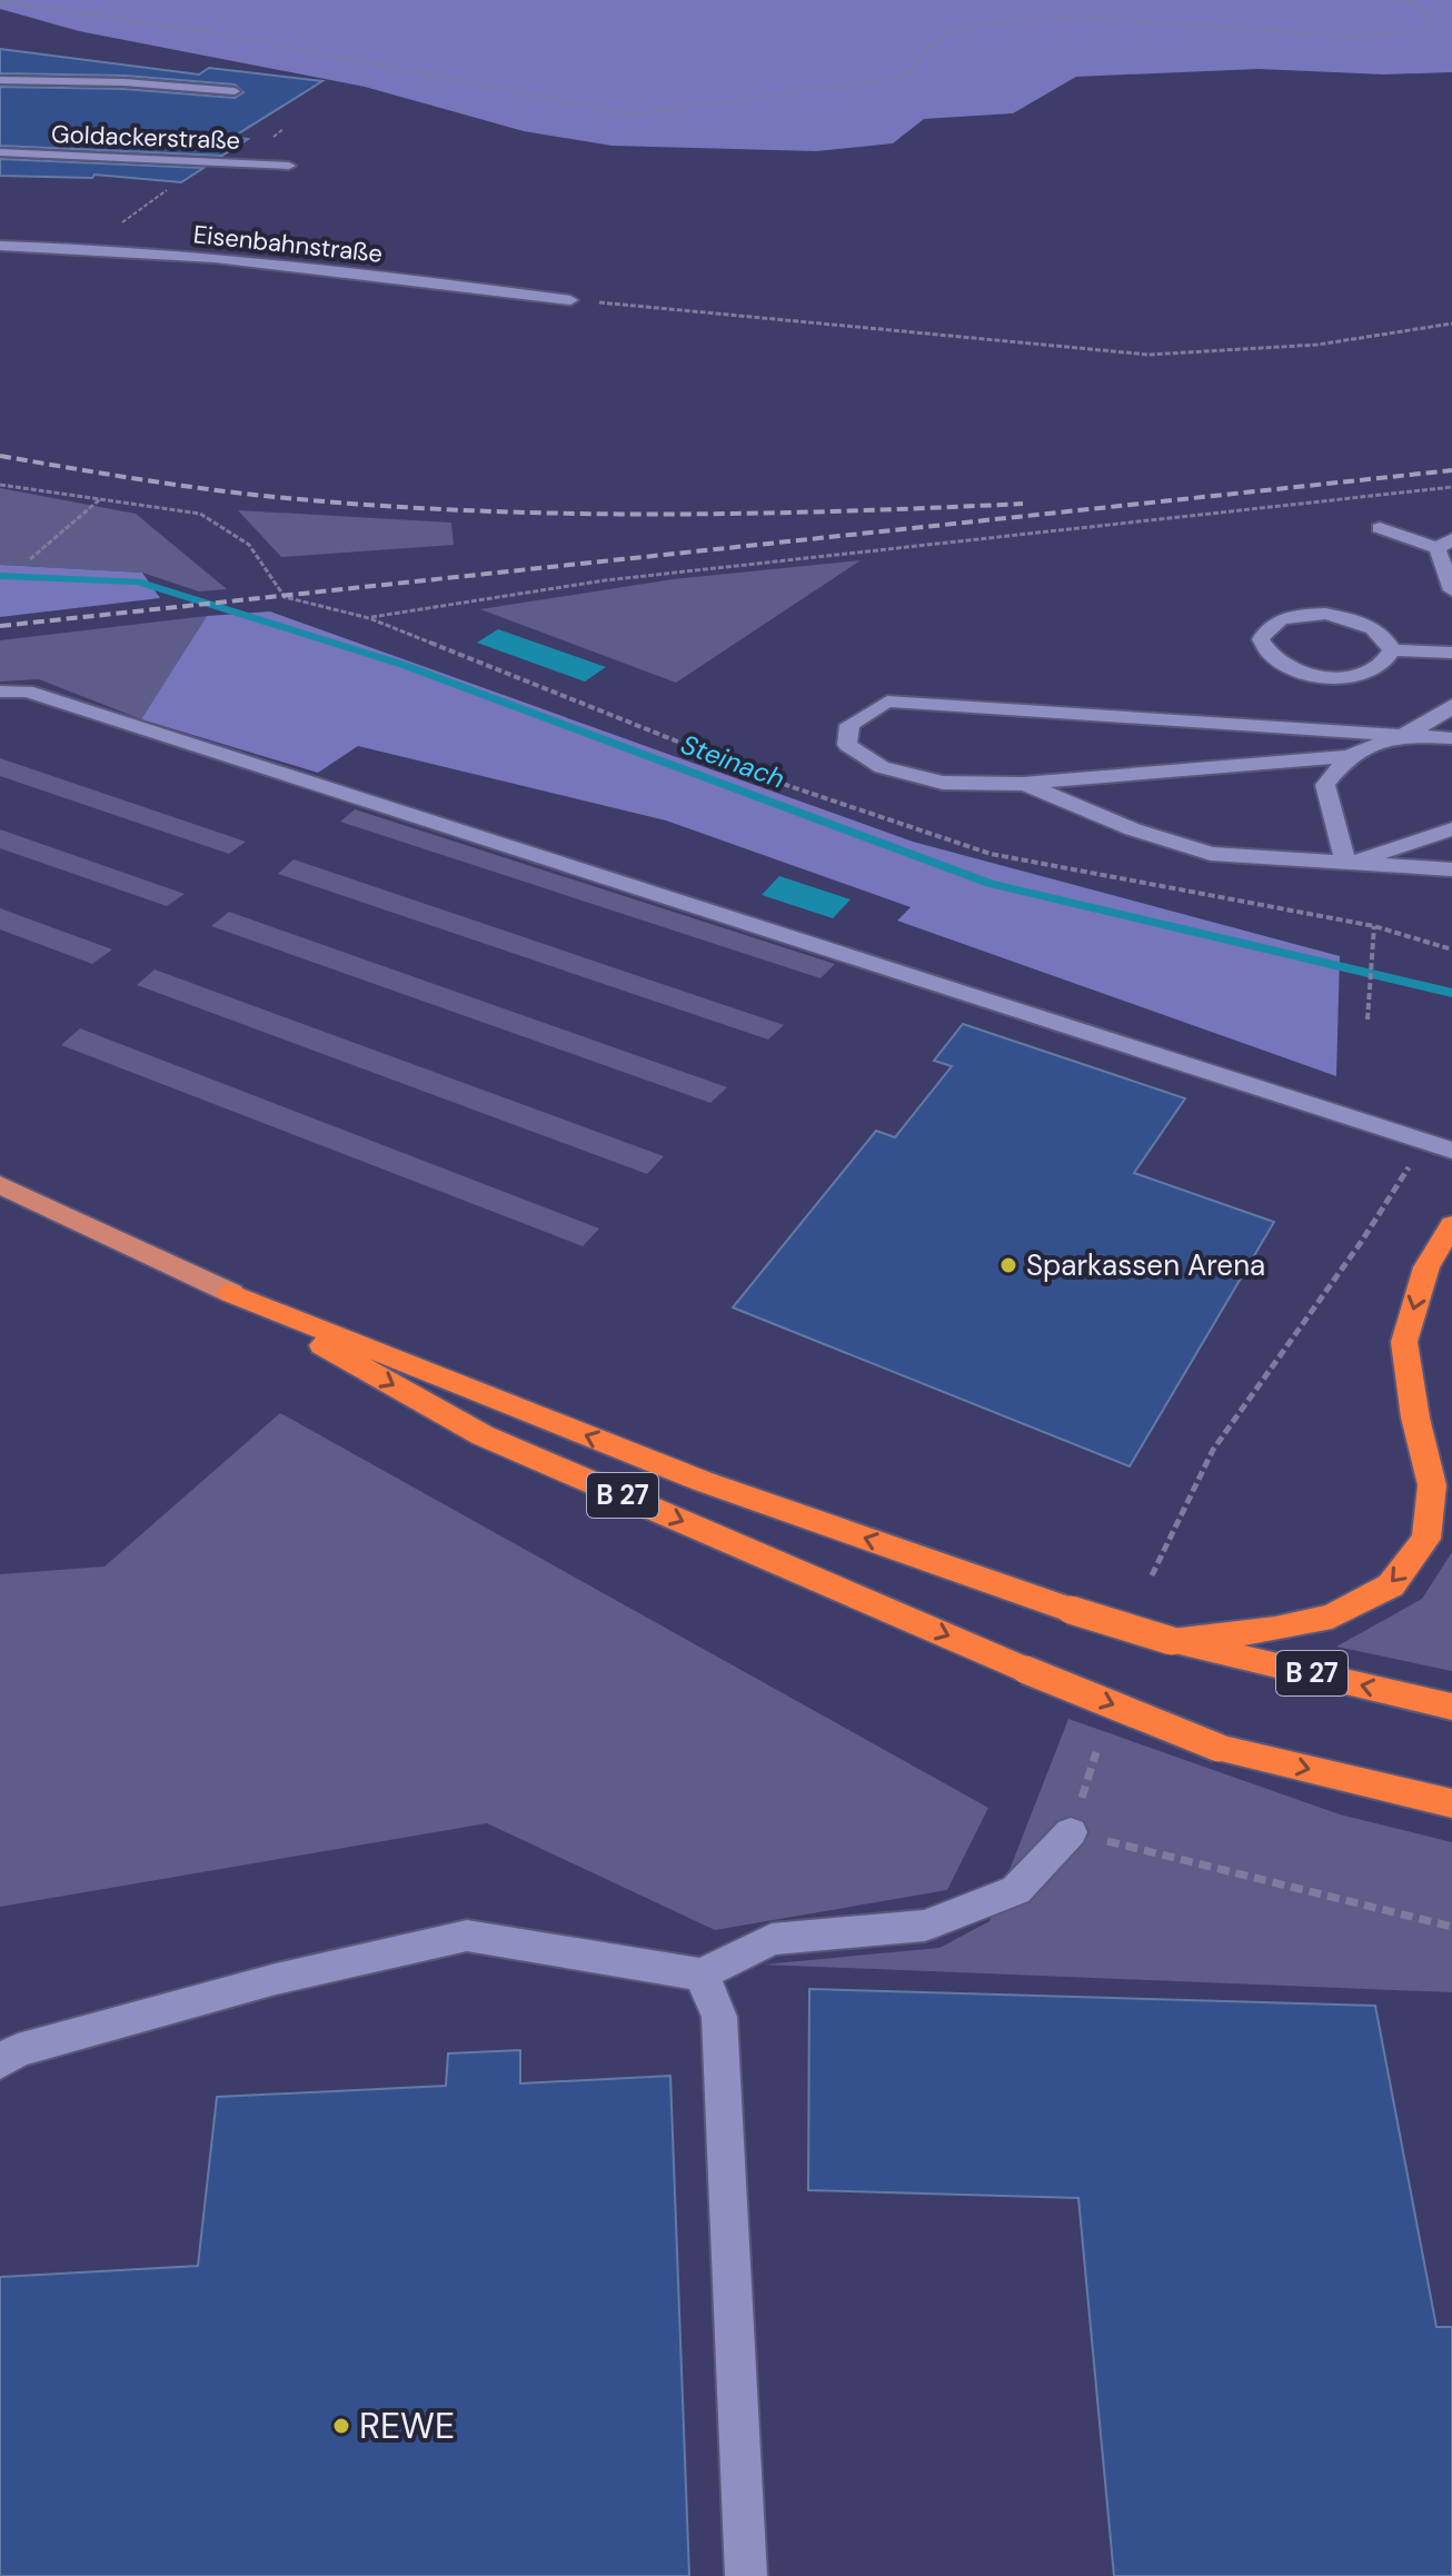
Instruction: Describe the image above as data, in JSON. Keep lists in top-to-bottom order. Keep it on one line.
{"streets":{"highway":["B 27"],"street":["Goldackerstraße","Eisenbahnstraße"]},"water":["Steinach"],"places":["Sparkassen Arena","REWE"]}
